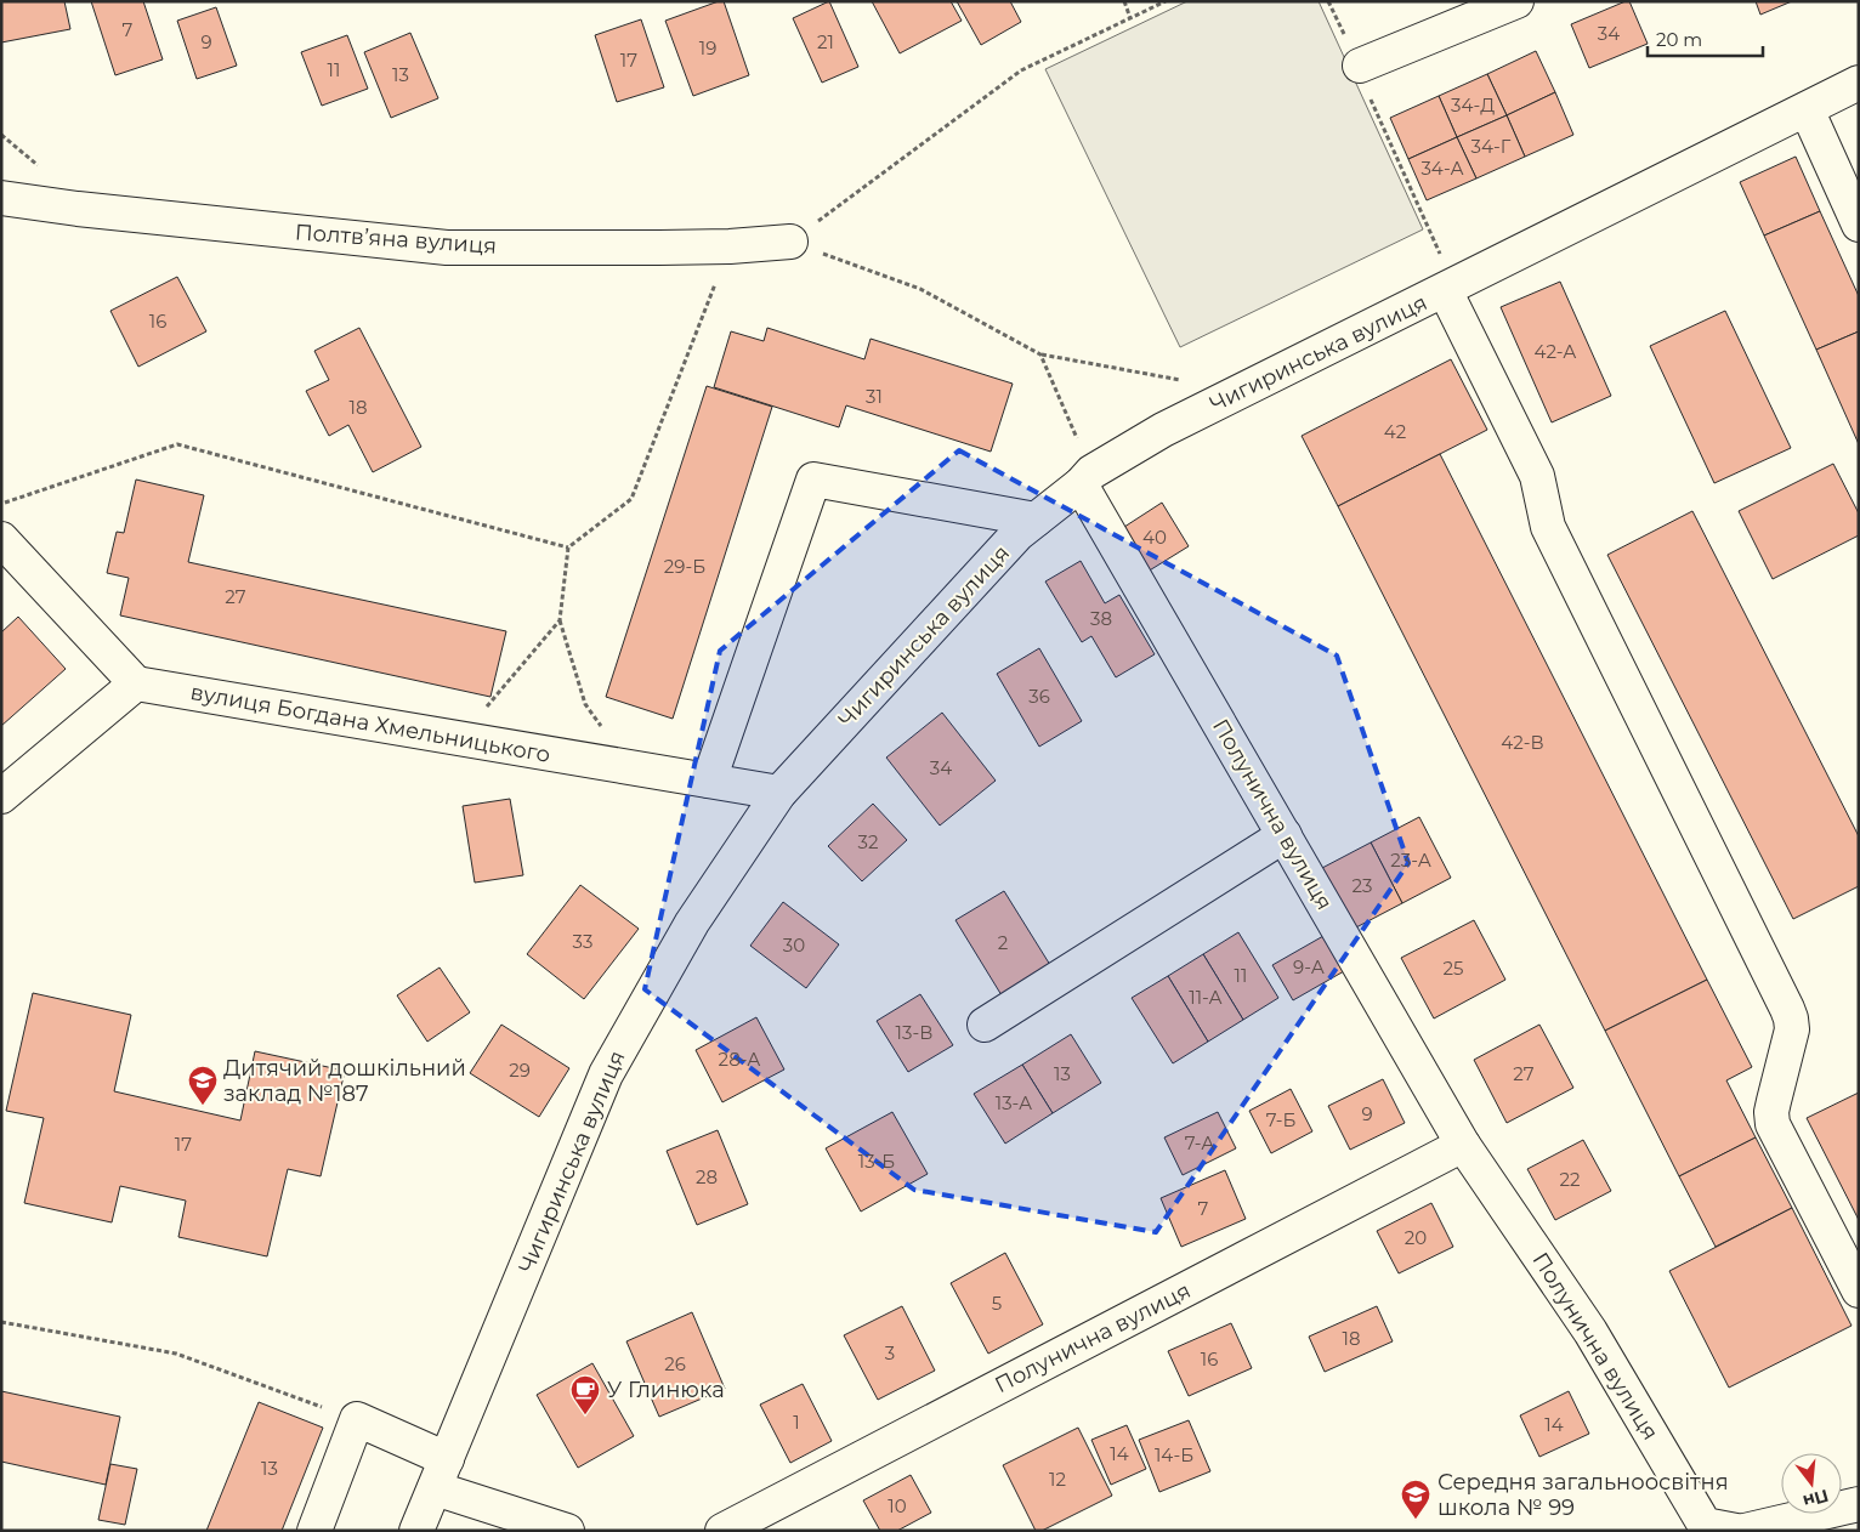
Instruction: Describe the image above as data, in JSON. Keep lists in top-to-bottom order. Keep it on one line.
{"streets":{"street":["Полтвʼяна вулиця","Чигиринська вулиця","вулиця Богдана Хмельницького","Полунична вулиця"]},"crossings":[["Чигиринська вулиця","вулиця Богдана Хмельницького"],["Чигиринська вулиця","Полунична вулиця"]],"places":{"school or university":["Дитячий дошкільний заклад №187","Середня загальноосвітня школа № 99"],"cafe":["У Глинюка"]},"house_numbers":["7","34","9","21","19","17","11","13","34-Д","34-Г","34-А","16","42-А","31","18","42","40","29-Б","27","38","36","42-В","34","32","23-А","23","33","2","30","9-А","25","11","11-А","13-В","28-А","29","13","27","13-А","9","7-Б","7-А","17","13-Б","28","22","7","20","5","18","3","16","26","1","14","14","14-Б","13","12","10"],"scale_bar":"20 m","north":"bottom"}
